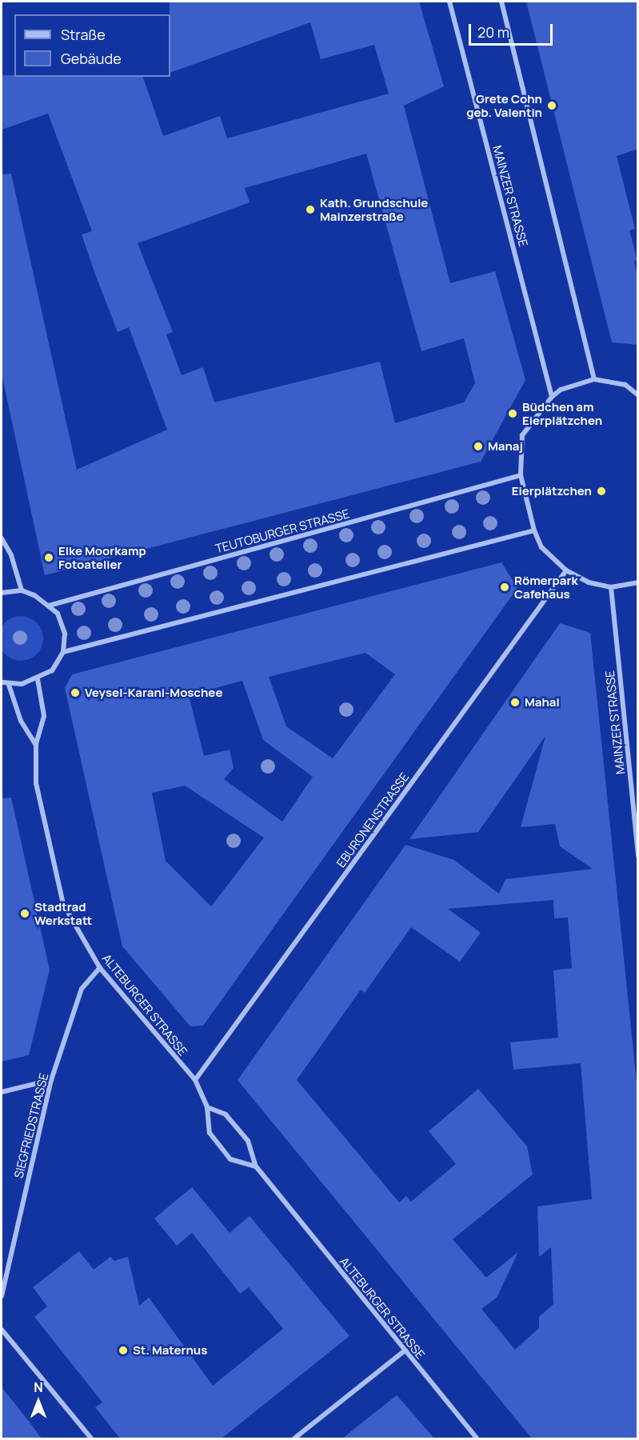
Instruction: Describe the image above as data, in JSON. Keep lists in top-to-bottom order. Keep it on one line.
{"streets":{"street":["MAINZER STRASSE","TEUTOBURGER STRASSE","EBURONENSTRASSE","ALTEBURGER STRASSE","SIEGFRIEDSTRASSE"]},"crossings":[["EBURONENSTRASSE","ALTEBURGER STRASSE"],["ALTEBURGER STRASSE","SIEGFRIEDSTRASSE"]],"places":["Grete Cohn geb. Valentin","Kath. Grundschule Mainzerstraße","Büdchen am Eierplätzchen","Manaj","Eierplätzchen","Elke Moorkamp Fotoatelier","Römerpark Cafehaus","Veysel-Karani-Moschee","Mahal","Stadtrad Werkstatt","St. Maternus"],"legend":["Straße","Gebäude"],"scale_bar":"20 m","north":"top"}
